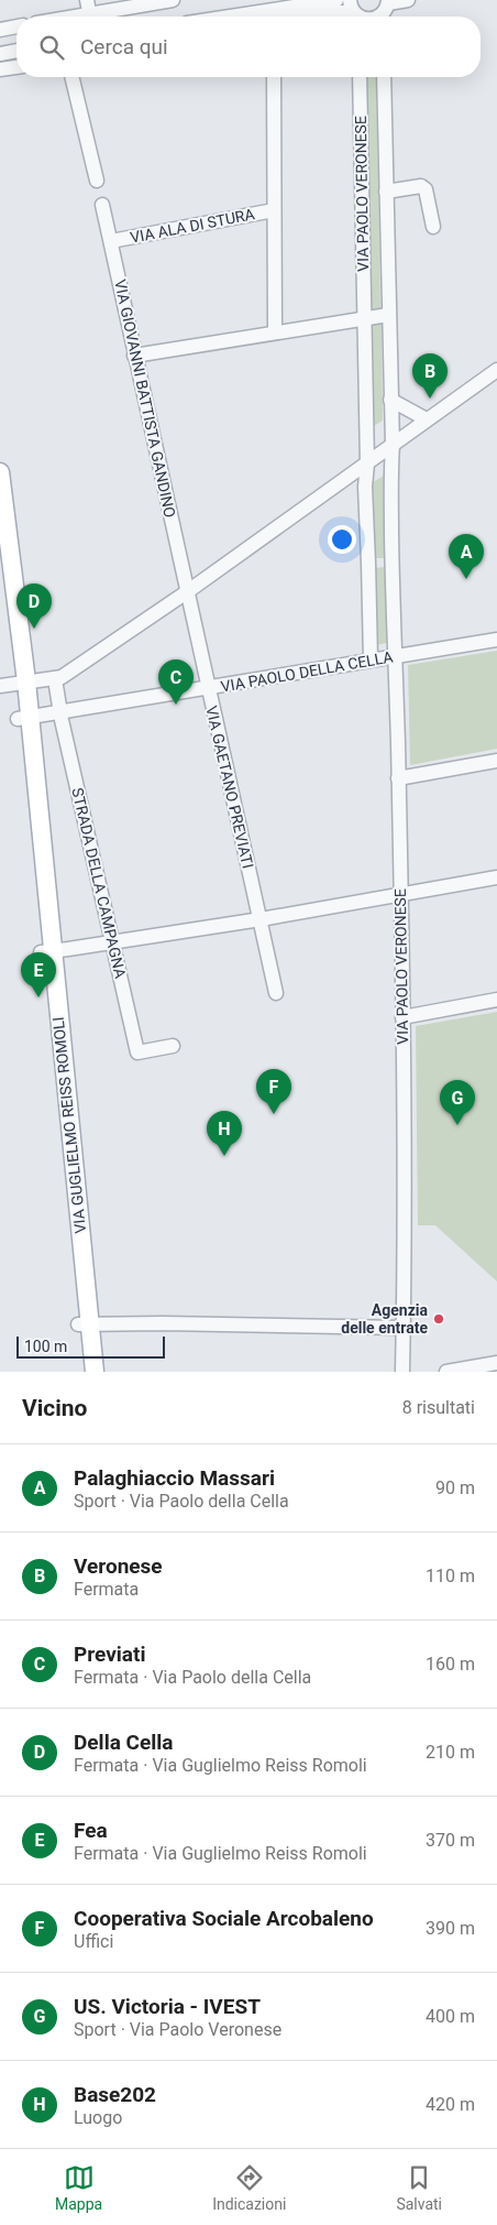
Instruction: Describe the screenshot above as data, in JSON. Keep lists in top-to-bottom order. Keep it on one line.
{"streets":{"main road":["VIA GUGLIELMO REISS ROMOLI"],"street":["VIA PAOLO VERONESE","VIA ALA DI STURA","VIA GIOVANNI BATTISTA GANDINO","VIA PAOLO DELLA CELLA","VIA GAETANO PREVIATI","STRADA DELLA CAMPAGNA"]},"crossings":[["VIA PAOLO VERONESE","VIA PAOLO DELLA CELLA"],["VIA ALA DI STURA","VIA GIOVANNI BATTISTA GANDINO"],["VIA GIOVANNI BATTISTA GANDINO","VIA GAETANO PREVIATI"],["VIA PAOLO DELLA CELLA","VIA GAETANO PREVIATI"],["VIA PAOLO DELLA CELLA","STRADA DELLA CAMPAGNA"],["VIA PAOLO DELLA CELLA","VIA GUGLIELMO REISS ROMOLI"]],"places":["Agenzia delle entrate"],"scale_bar":"100 m","page":{"search":"Cerca qui","pins":["B","A","D","C","E","F","G","H"],"scale":"100 m","heading":["Vicino","8 risultati"],"list":[{"mark":"A","name":"Palaghiaccio Massari","note":"Sport · Via Paolo della Cella","value":"90 m"},{"mark":"B","name":"Veronese","note":"Fermata","value":"110 m"},{"mark":"C","name":"Previati","note":"Fermata · Via Paolo della Cella","value":"160 m"},{"mark":"D","name":"Della Cella","note":"Fermata · Via Guglielmo Reiss Romoli","value":"210 m"},{"mark":"E","name":"Fea","note":"Fermata · Via Guglielmo Reiss Romoli","value":"370 m"},{"mark":"F","name":"Cooperativa Sociale Arcobaleno","note":"Uffici","value":"390 m"},{"mark":"G","name":"US. Victoria - IVEST","note":"Sport · Via Paolo Veronese","value":"400 m"},{"mark":"H","name":"Base202","note":"Luogo","value":"420 m"}],"nav":["Mappa","Indicazioni","Salvati"]}}
